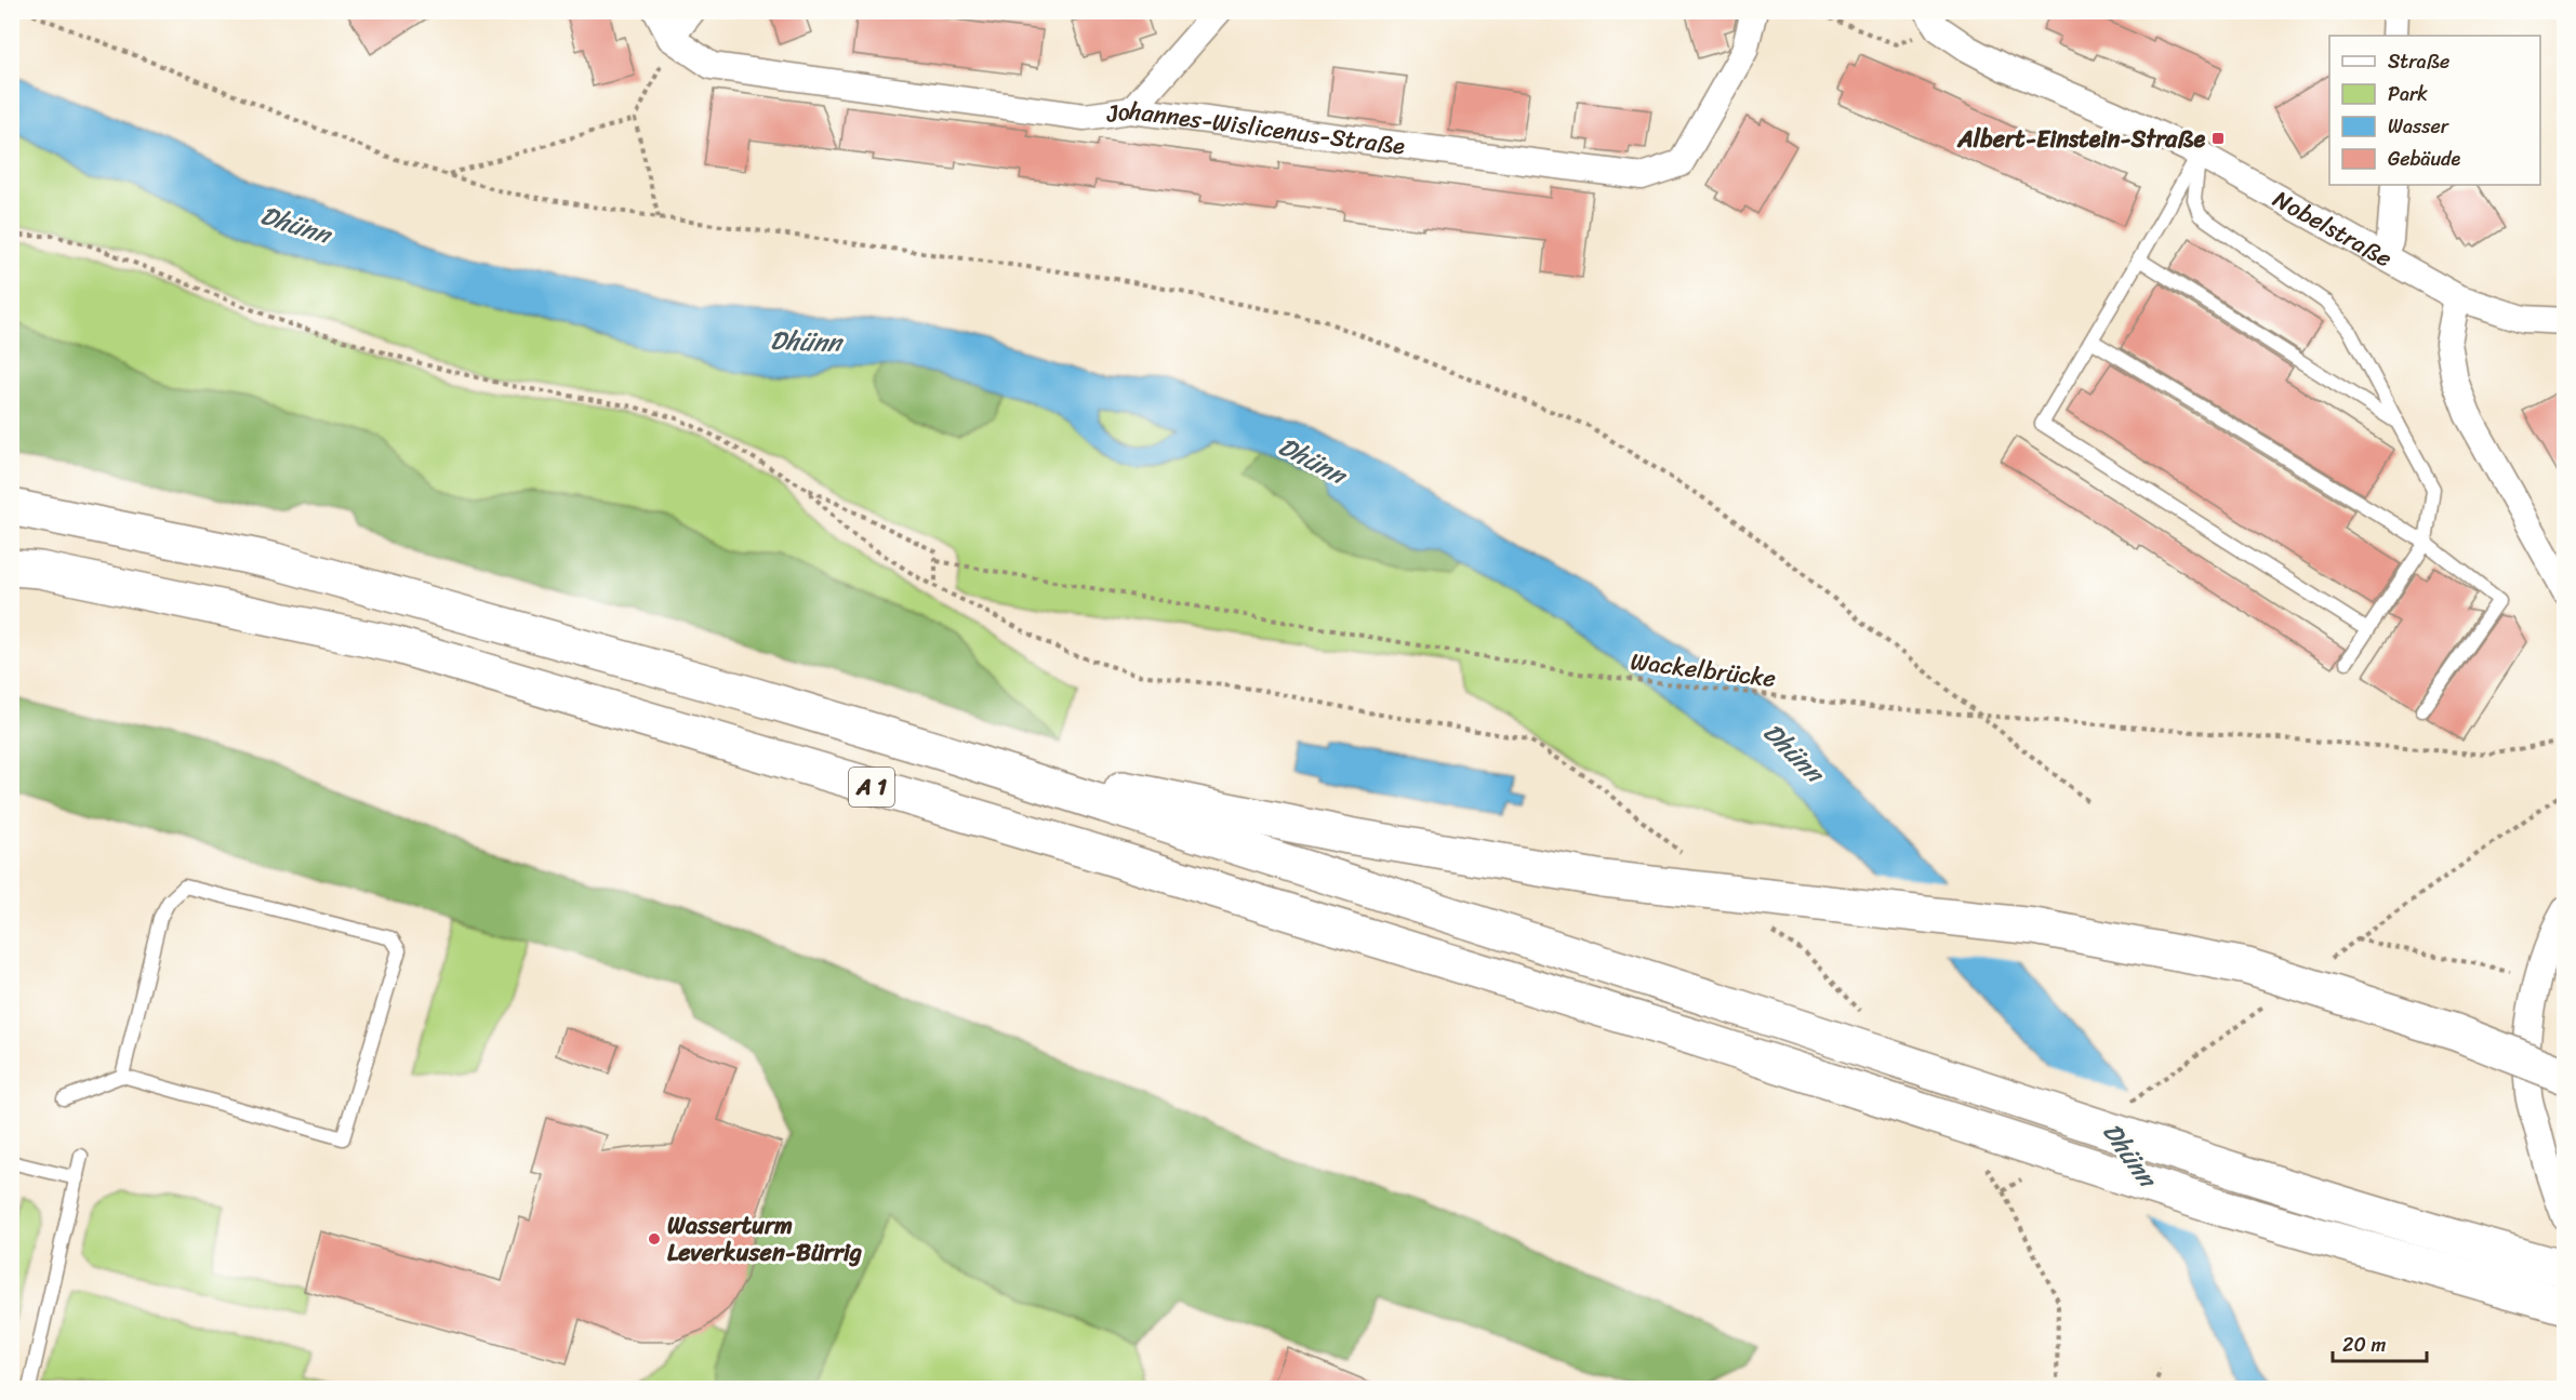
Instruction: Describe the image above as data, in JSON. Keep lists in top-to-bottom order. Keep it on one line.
{"streets":{"highway":["A 1"],"street":["Johannes-Wislicenus-Straße","Nobelstraße"],"path":["Wackelbrücke"]},"water":["Dhünn"],"places":{"transit":["Albert-Einstein-Straße"],"other":["Wasserturm Leverkusen-Bürrig"]},"legend":["Straße","Park","Wasser","Gebäude"],"scale_bar":"20 m"}
